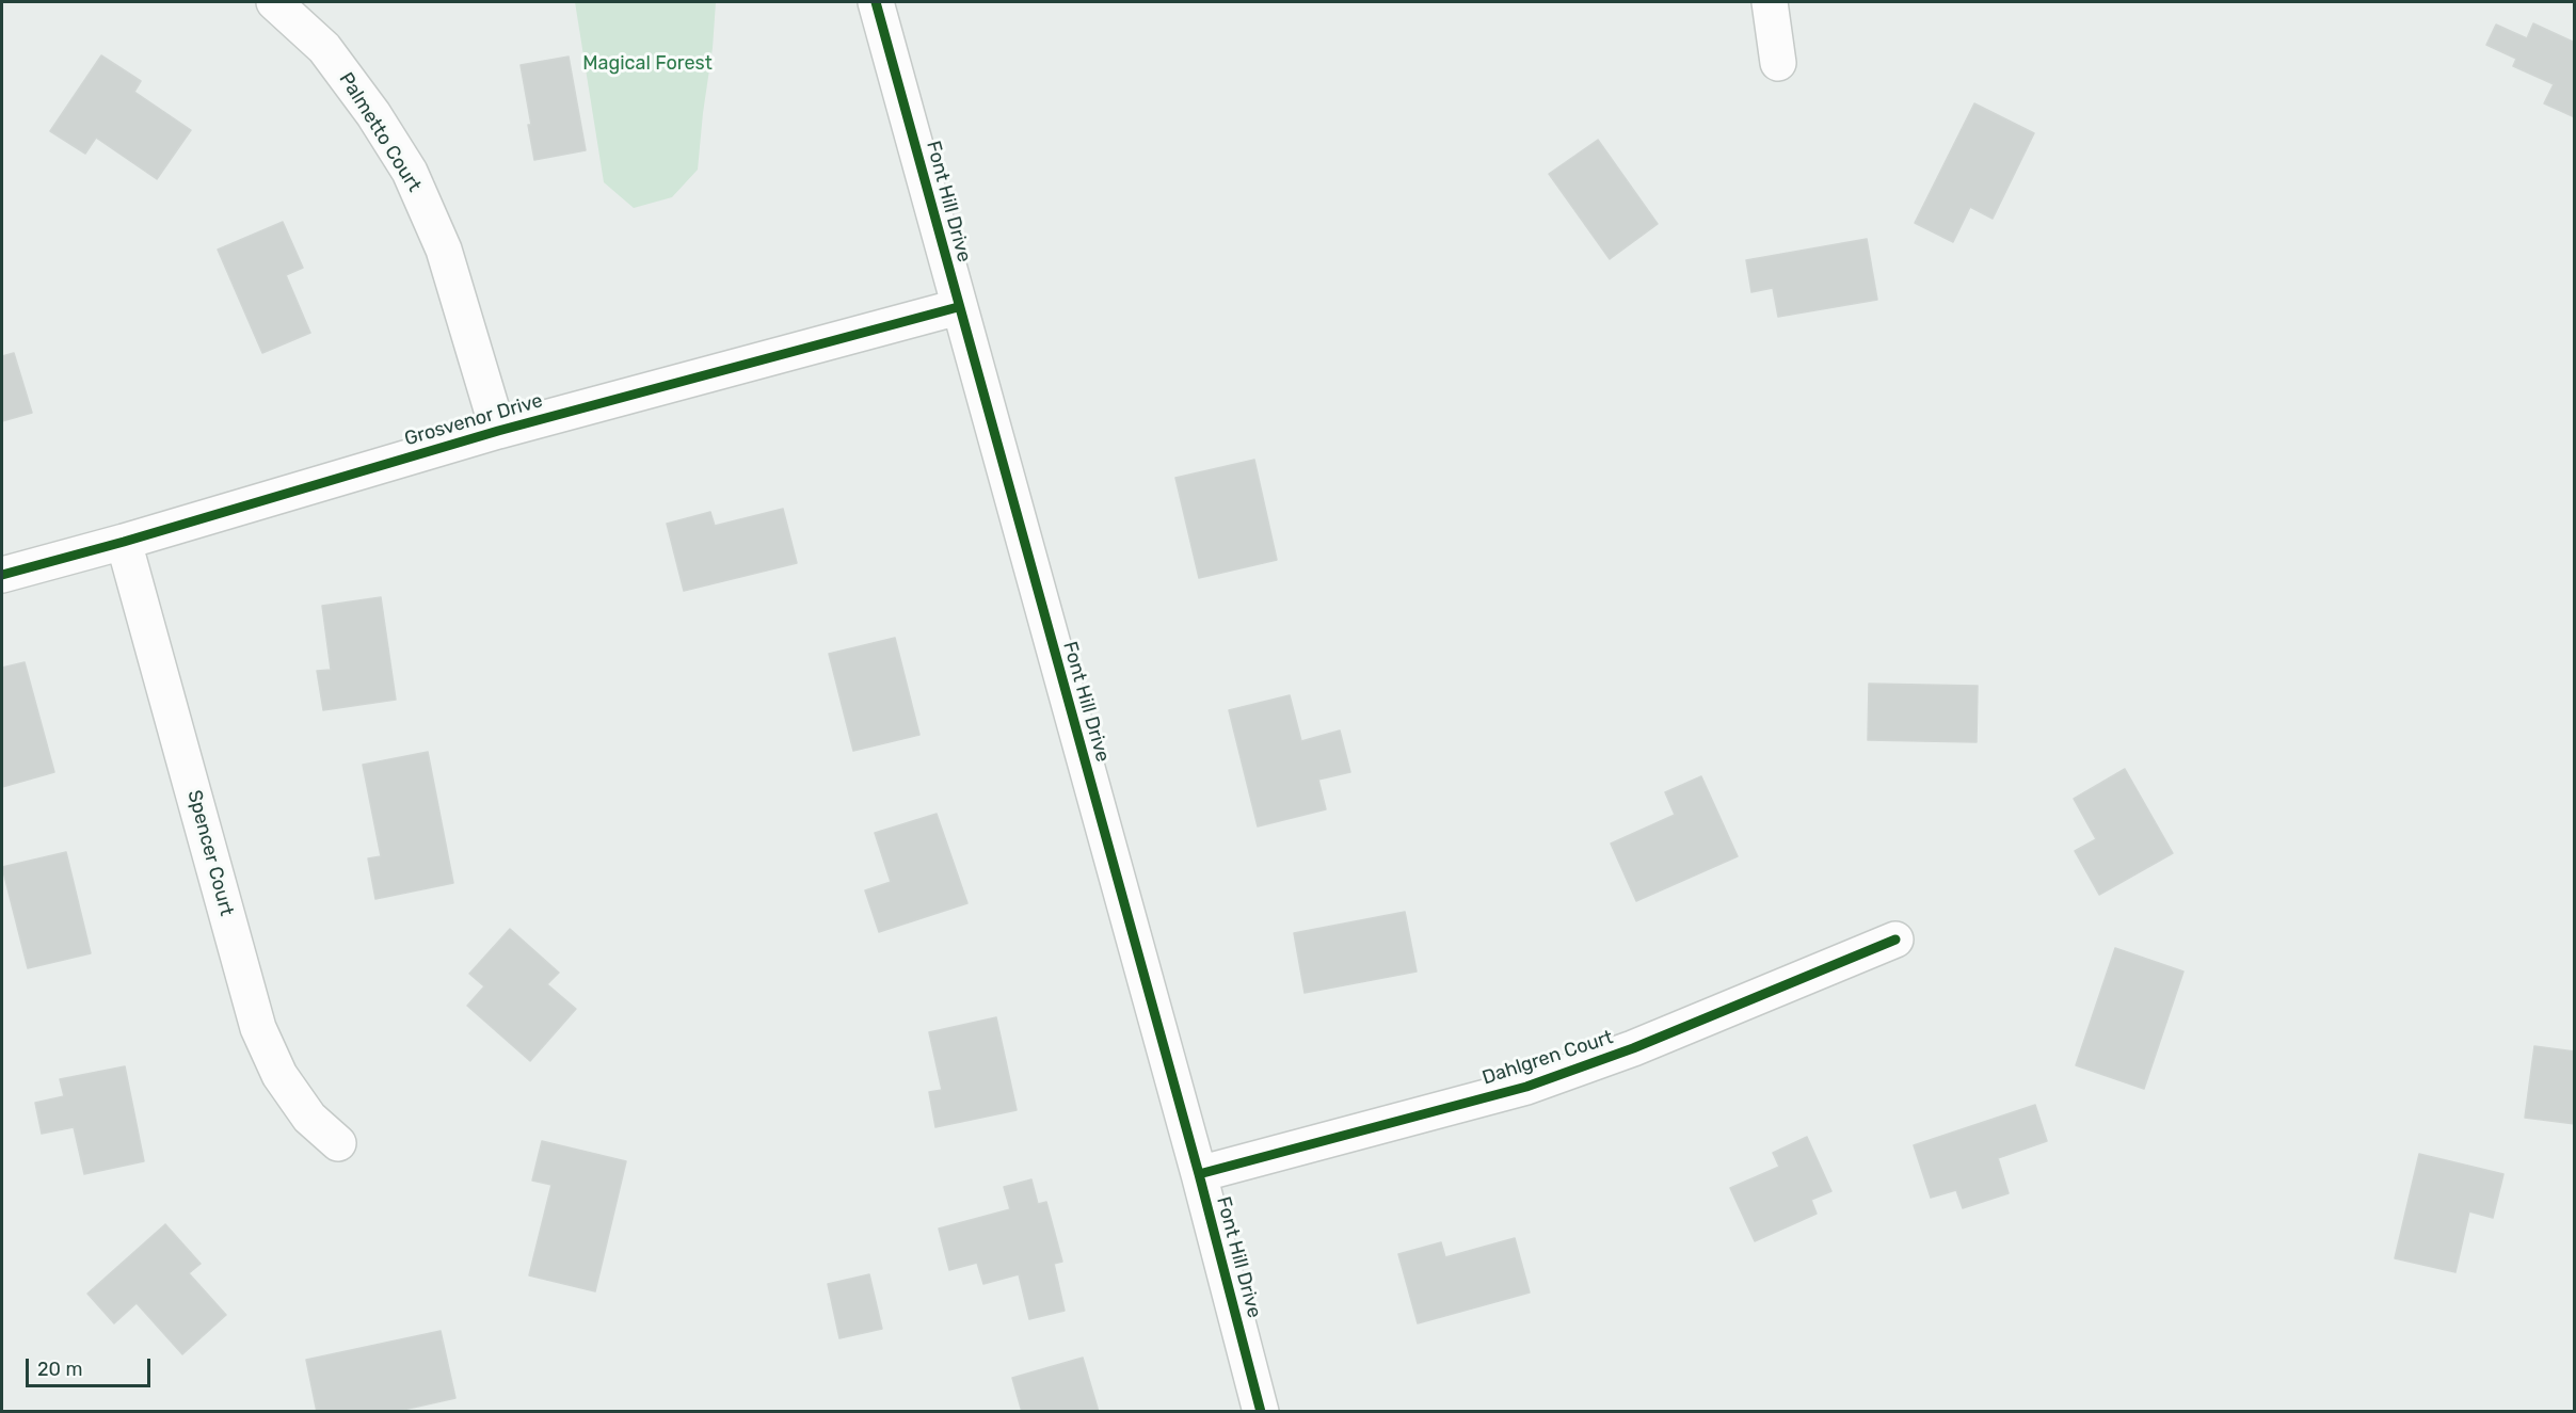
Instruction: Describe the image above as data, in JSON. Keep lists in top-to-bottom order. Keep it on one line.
{"streets":{"street":["Palmetto Court","Font Hill Drive","Grosvenor Drive","Spencer Court","Dahlgren Court"]},"crossings":[["Palmetto Court","Grosvenor Drive"],["Font Hill Drive","Grosvenor Drive"],["Font Hill Drive","Dahlgren Court"],["Grosvenor Drive","Spencer Court"]],"parks":["Magical Forest"],"scale_bar":"20 m"}
